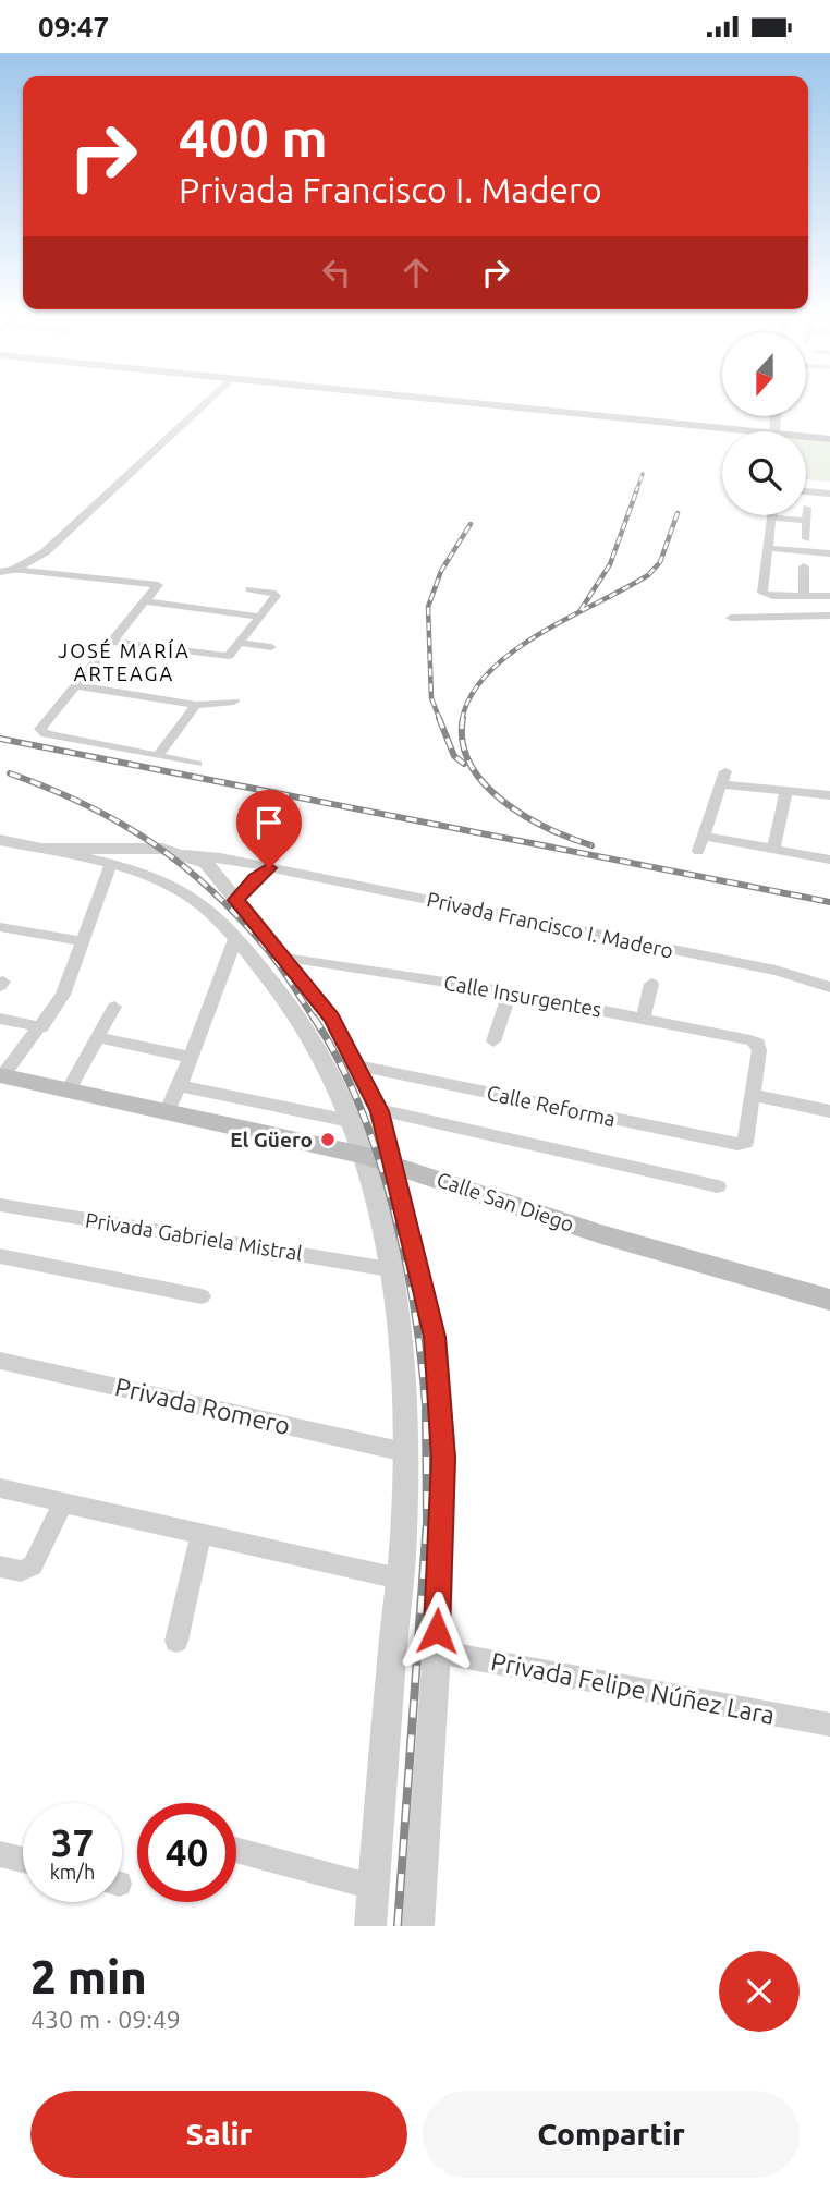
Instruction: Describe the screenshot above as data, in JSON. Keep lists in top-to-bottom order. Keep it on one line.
{"streets":{"main road":["Calle San Diego"],"street":["Privada Francisco I. Madero","Calle Insurgentes","Calle Reforma","Privada Gabriela Mistral","Privada Romero","Privada Felipe Núñez Lara"]},"crossings":[["Privada Francisco I. Madero","Calle Insurgentes"],["Calle Insurgentes","Calle Reforma"]],"districts":["JOSÉ MARÍA ARTEAGA"],"places":["El Güero"],"north":"bottom","page":{"status":"09:47","turn":["400 m","Privada Francisco I. Madero"],"speed":"37 km/h","limit":"40","heading":["2 min","430 m · 09:49"],"buttons":["Salir","Compartir"]}}
